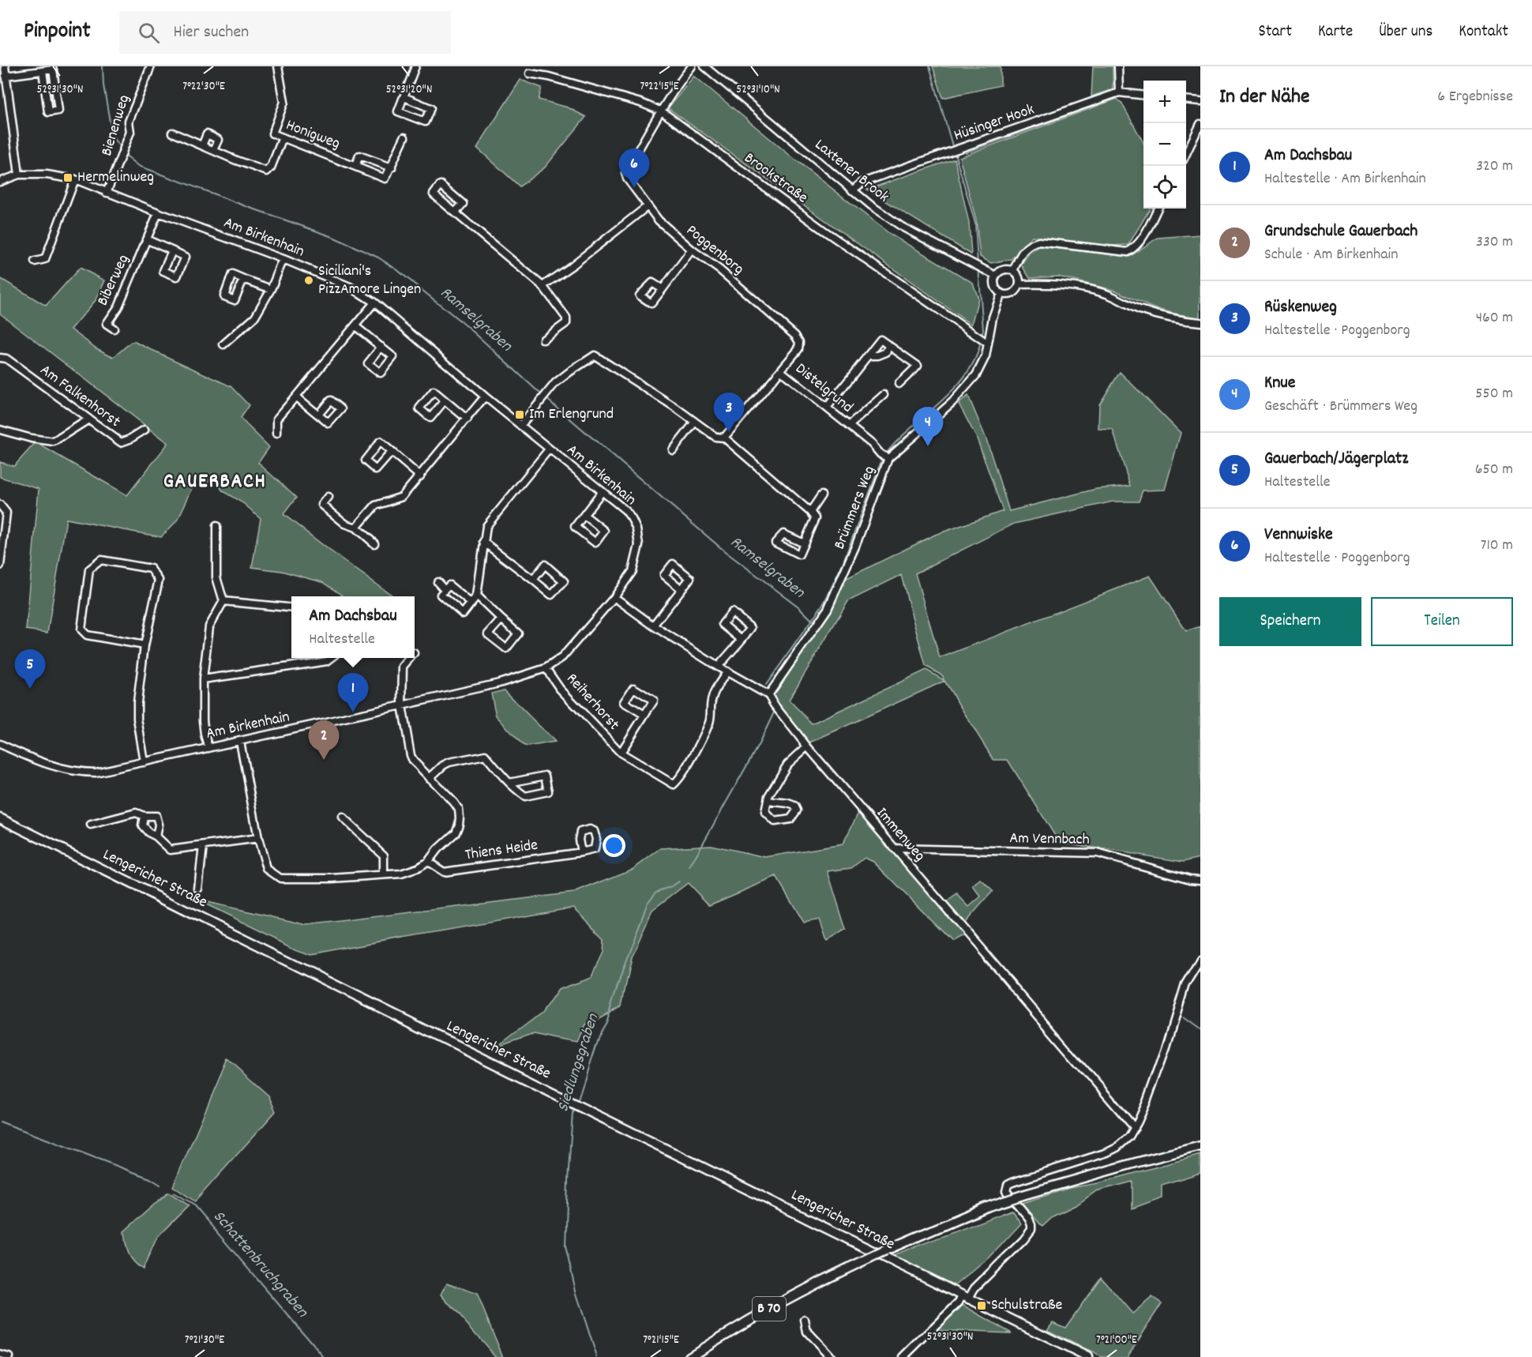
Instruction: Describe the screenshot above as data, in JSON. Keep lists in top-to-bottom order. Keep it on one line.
{"streets":{"main road":["Lengericher Straße","B 70"],"street":["Hüsinger Hook","Bienenweg","Honigweg","Laxtener Brook","Brookstraße","Am Birkenhain","Poggenborg","Biberweg","Distelgrund","Am Falkenhorst","Brümmers Weg","Reiherhorst","Immenweg","Am Vennbach","Thiens Heide"]},"crossings":[["Hüsinger Hook","Laxtener Brook"],["Bienenweg","Am Birkenhain"],["Laxtener Brook","Brümmers Weg"],["Brookstraße","Poggenborg"],["Brookstraße","Brümmers Weg"],["Am Birkenhain","Biberweg"],["Am Birkenhain","Reiherhorst"],["Am Birkenhain","Immenweg"],["Am Birkenhain","Thiens Heide"],["Poggenborg","Distelgrund"],["Distelgrund","Brümmers Weg"],["Brümmers Weg","Immenweg"],["Reiherhorst","Immenweg"],["Immenweg","Am Vennbach"]],"districts":["GAUERBACH"],"water":["Ramselgraben","Siedlungsgraben","Schattenbruchgraben"],"places":{"transit":["Hermelinweg","Im Erlengrund","Schulstraße"],"other":["Siciliani's PizzAmore Lingen"]},"page":{"header":"Pinpoint","search":"Hier suchen","nav":["Start","Karte","Über uns","Kontakt"],"heading":["In der Nähe","6 Ergebnisse"],"map_buttons":["+","−"],"list":[{"mark":"1","name":"Am Dachsbau","note":"Haltestelle · Am Birkenhain","value":"320 m"},{"mark":"2","name":"Grundschule Gauerbach","note":"Schule · Am Birkenhain","value":"330 m"},{"mark":"3","name":"Rüskenweg","note":"Haltestelle · Poggenborg","value":"460 m"},{"mark":"4","name":"Knue","note":"Geschäft · Brümmers Weg","value":"550 m"},{"mark":"5","name":"Gauerbach/Jägerplatz","note":"Haltestelle","value":"650 m"},{"mark":"6","name":"Vennwiske","note":"Haltestelle · Poggenborg","value":"710 m"}],"pins":["6","3","4","5","1","2"],"buttons":["Speichern","Teilen"],"popup":["Am Dachsbau","Haltestelle"]},"coordinates":["7°22'30\"E","7°22'15\"E","52°31'30\"N","52°31'20\"N","52°31'10\"N","7°21'30\"E","7°21'15\"E","7°21'00\"E"]}
